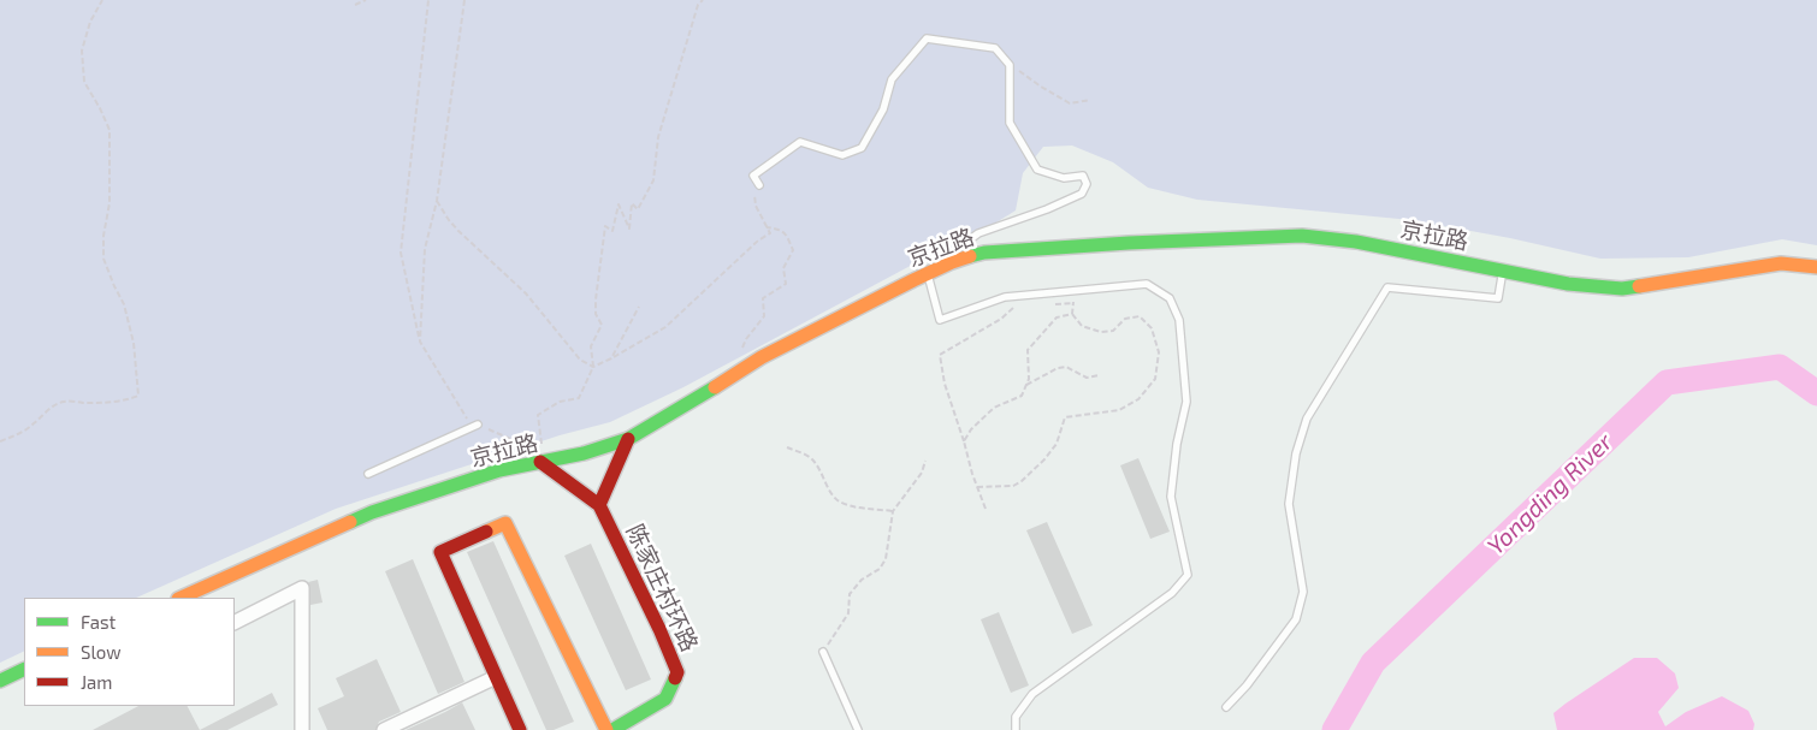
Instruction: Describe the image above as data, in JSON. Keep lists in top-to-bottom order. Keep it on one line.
{"streets":{"main road":["京拉路","陈家庄村环路"]},"water":["Yongding River"],"legend":["Fast","Slow","Jam"]}
